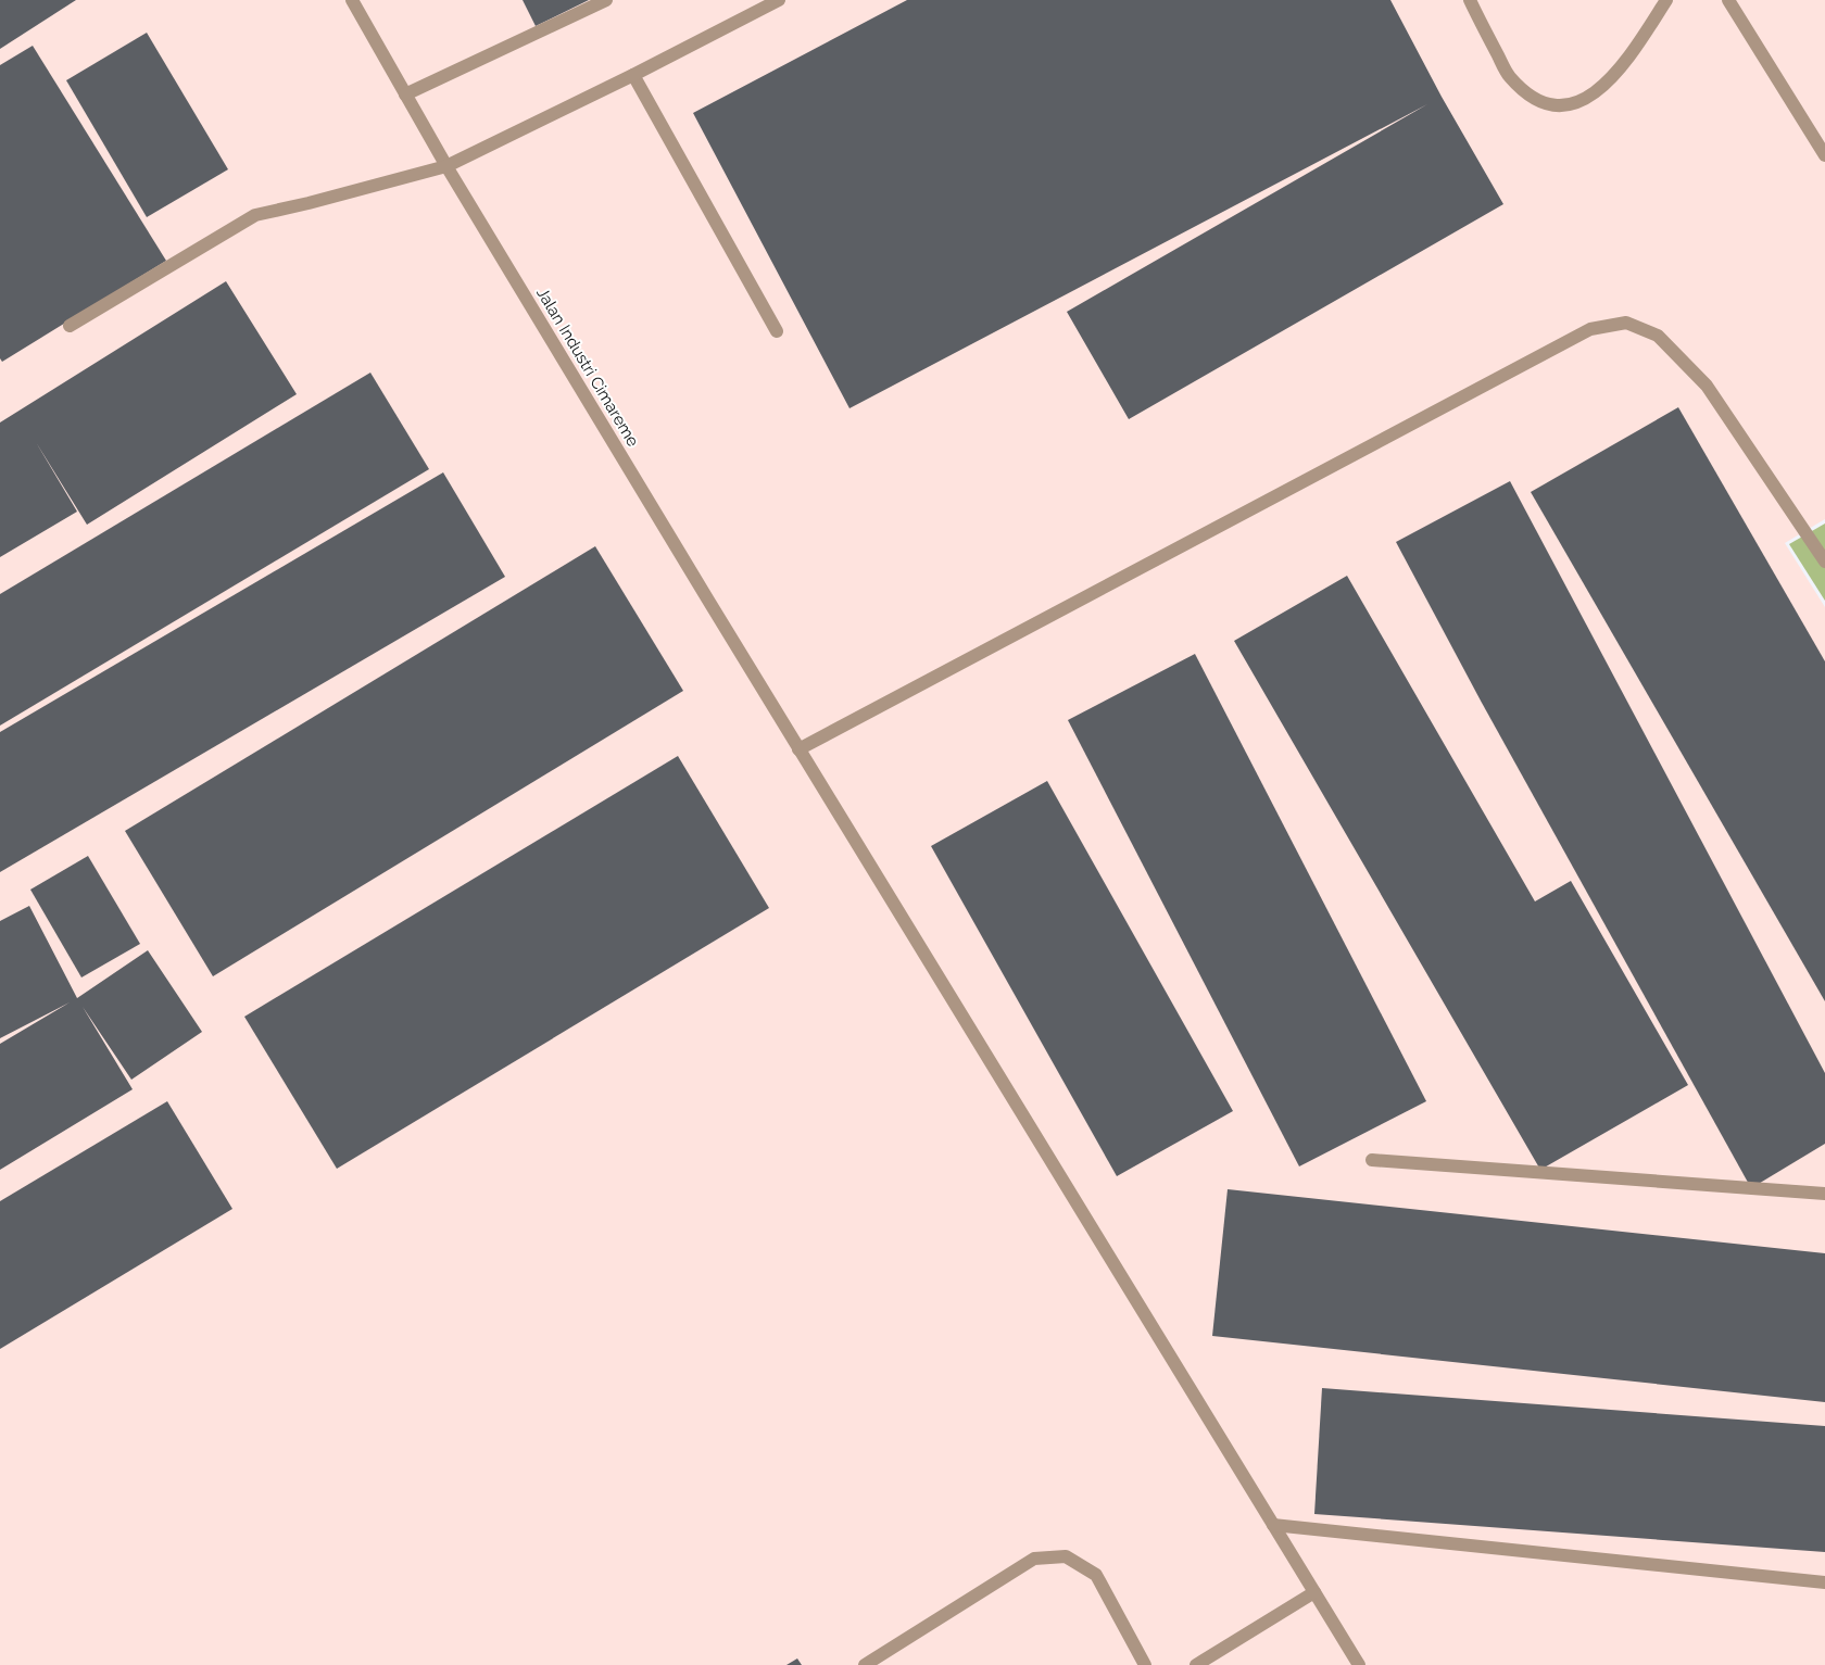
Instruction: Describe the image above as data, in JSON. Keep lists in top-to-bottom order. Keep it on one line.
{"streets":{"lane":["Jalan Industri Cimareme"]}}
